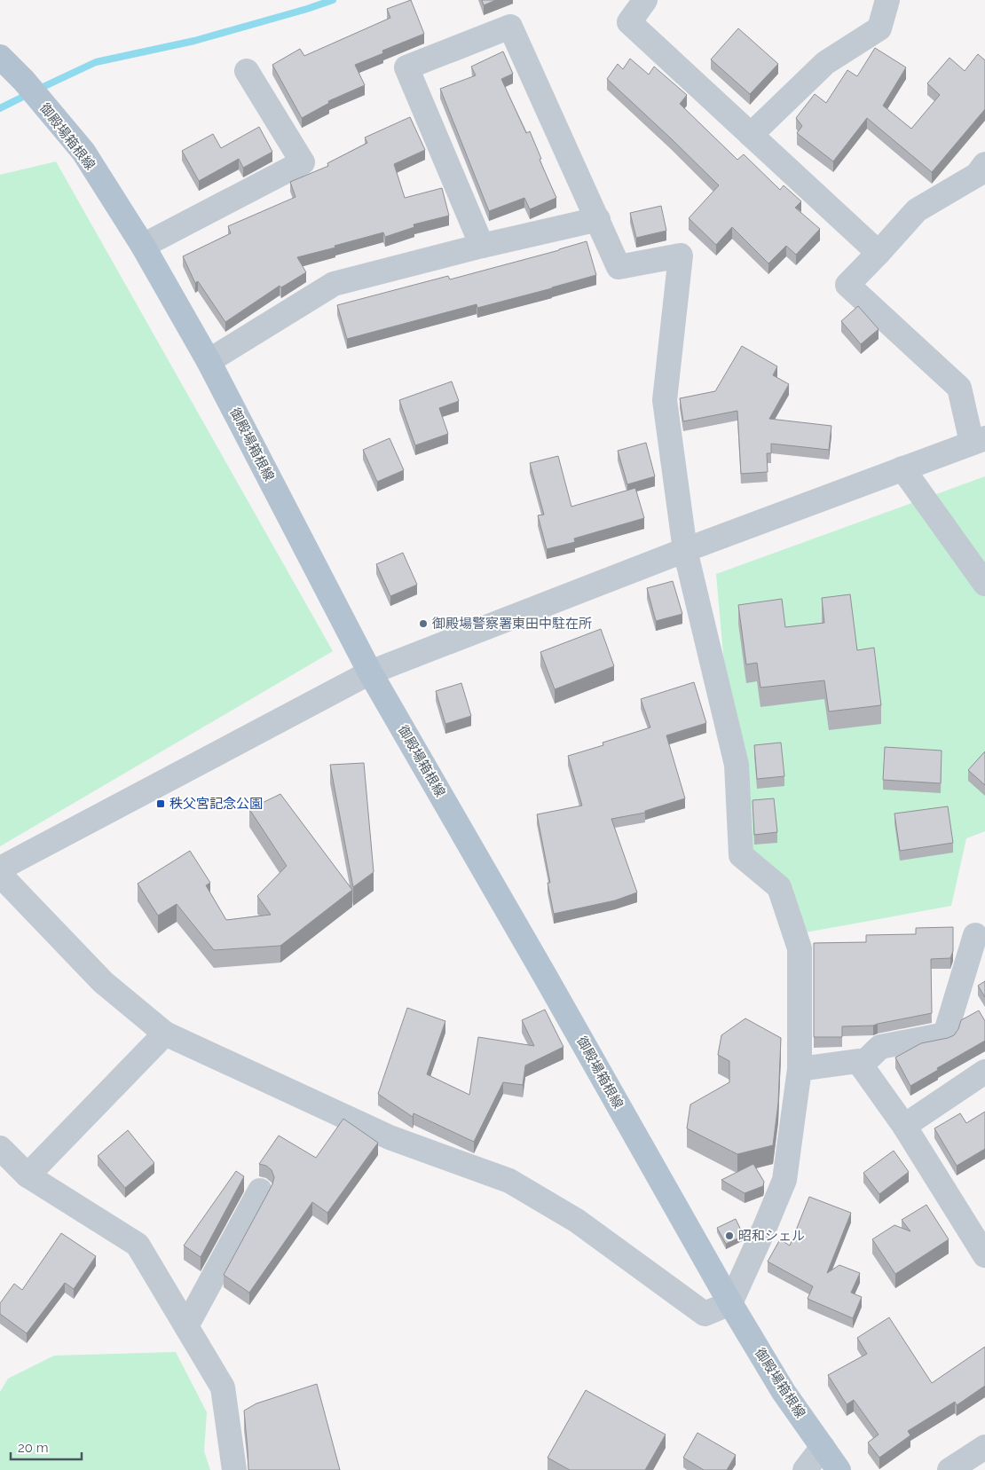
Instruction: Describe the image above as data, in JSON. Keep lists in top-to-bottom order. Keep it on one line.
{"streets":{"main road":["御殿場箱根線"]},"places":{"other":["御殿場警察署東田中駐在所","昭和シェル"],"transit":["秩父宮記念公園"]},"scale_bar":"20 m"}
